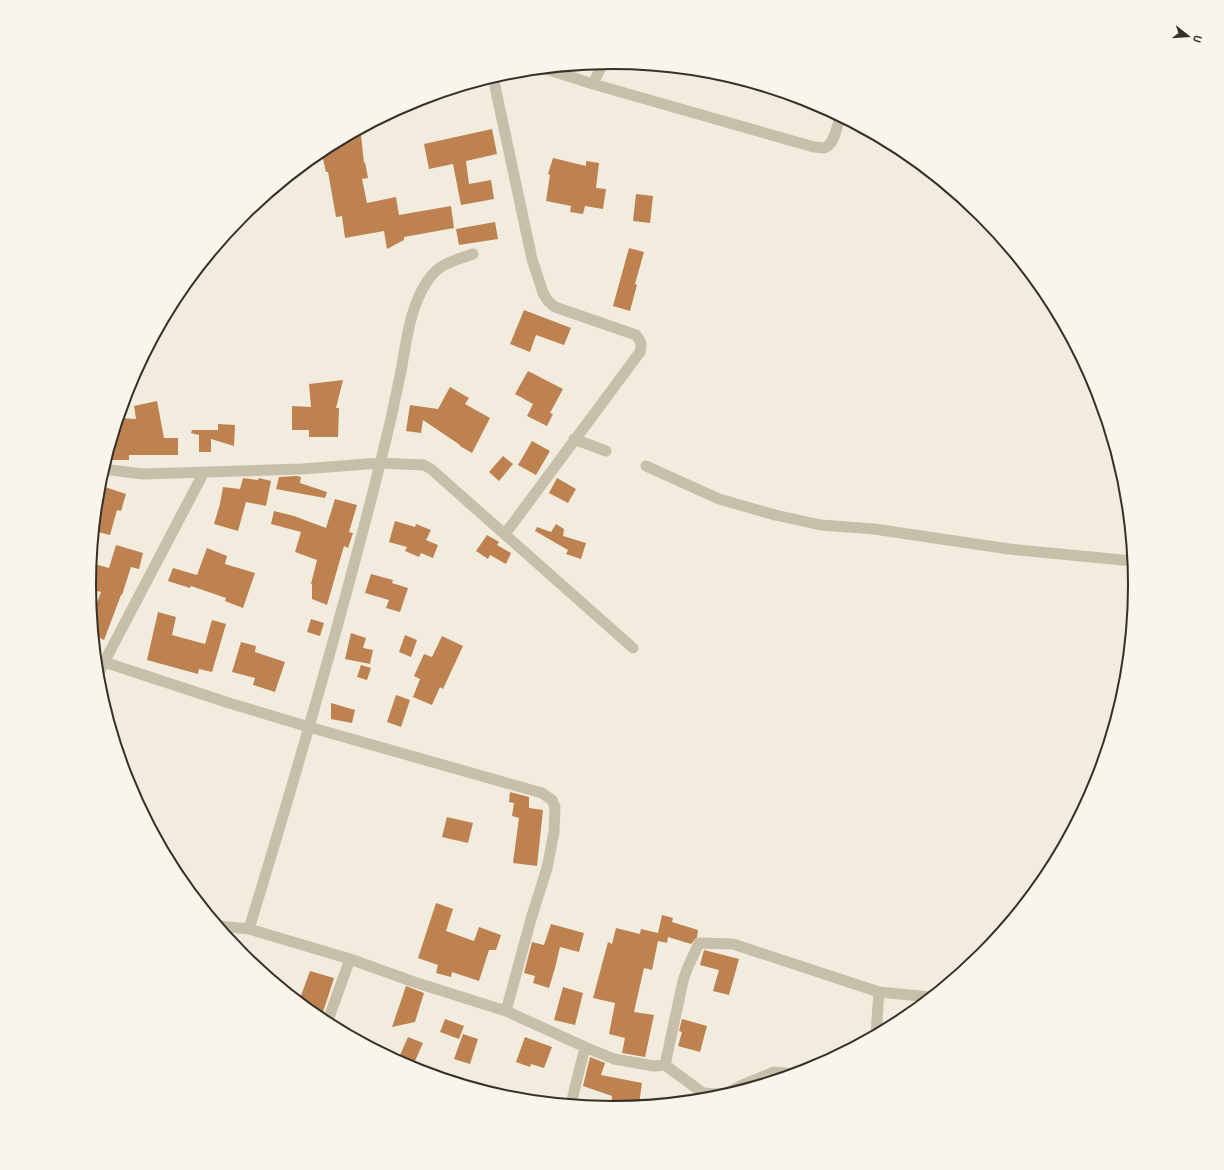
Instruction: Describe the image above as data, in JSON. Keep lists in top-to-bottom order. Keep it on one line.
{"north":"right"}
